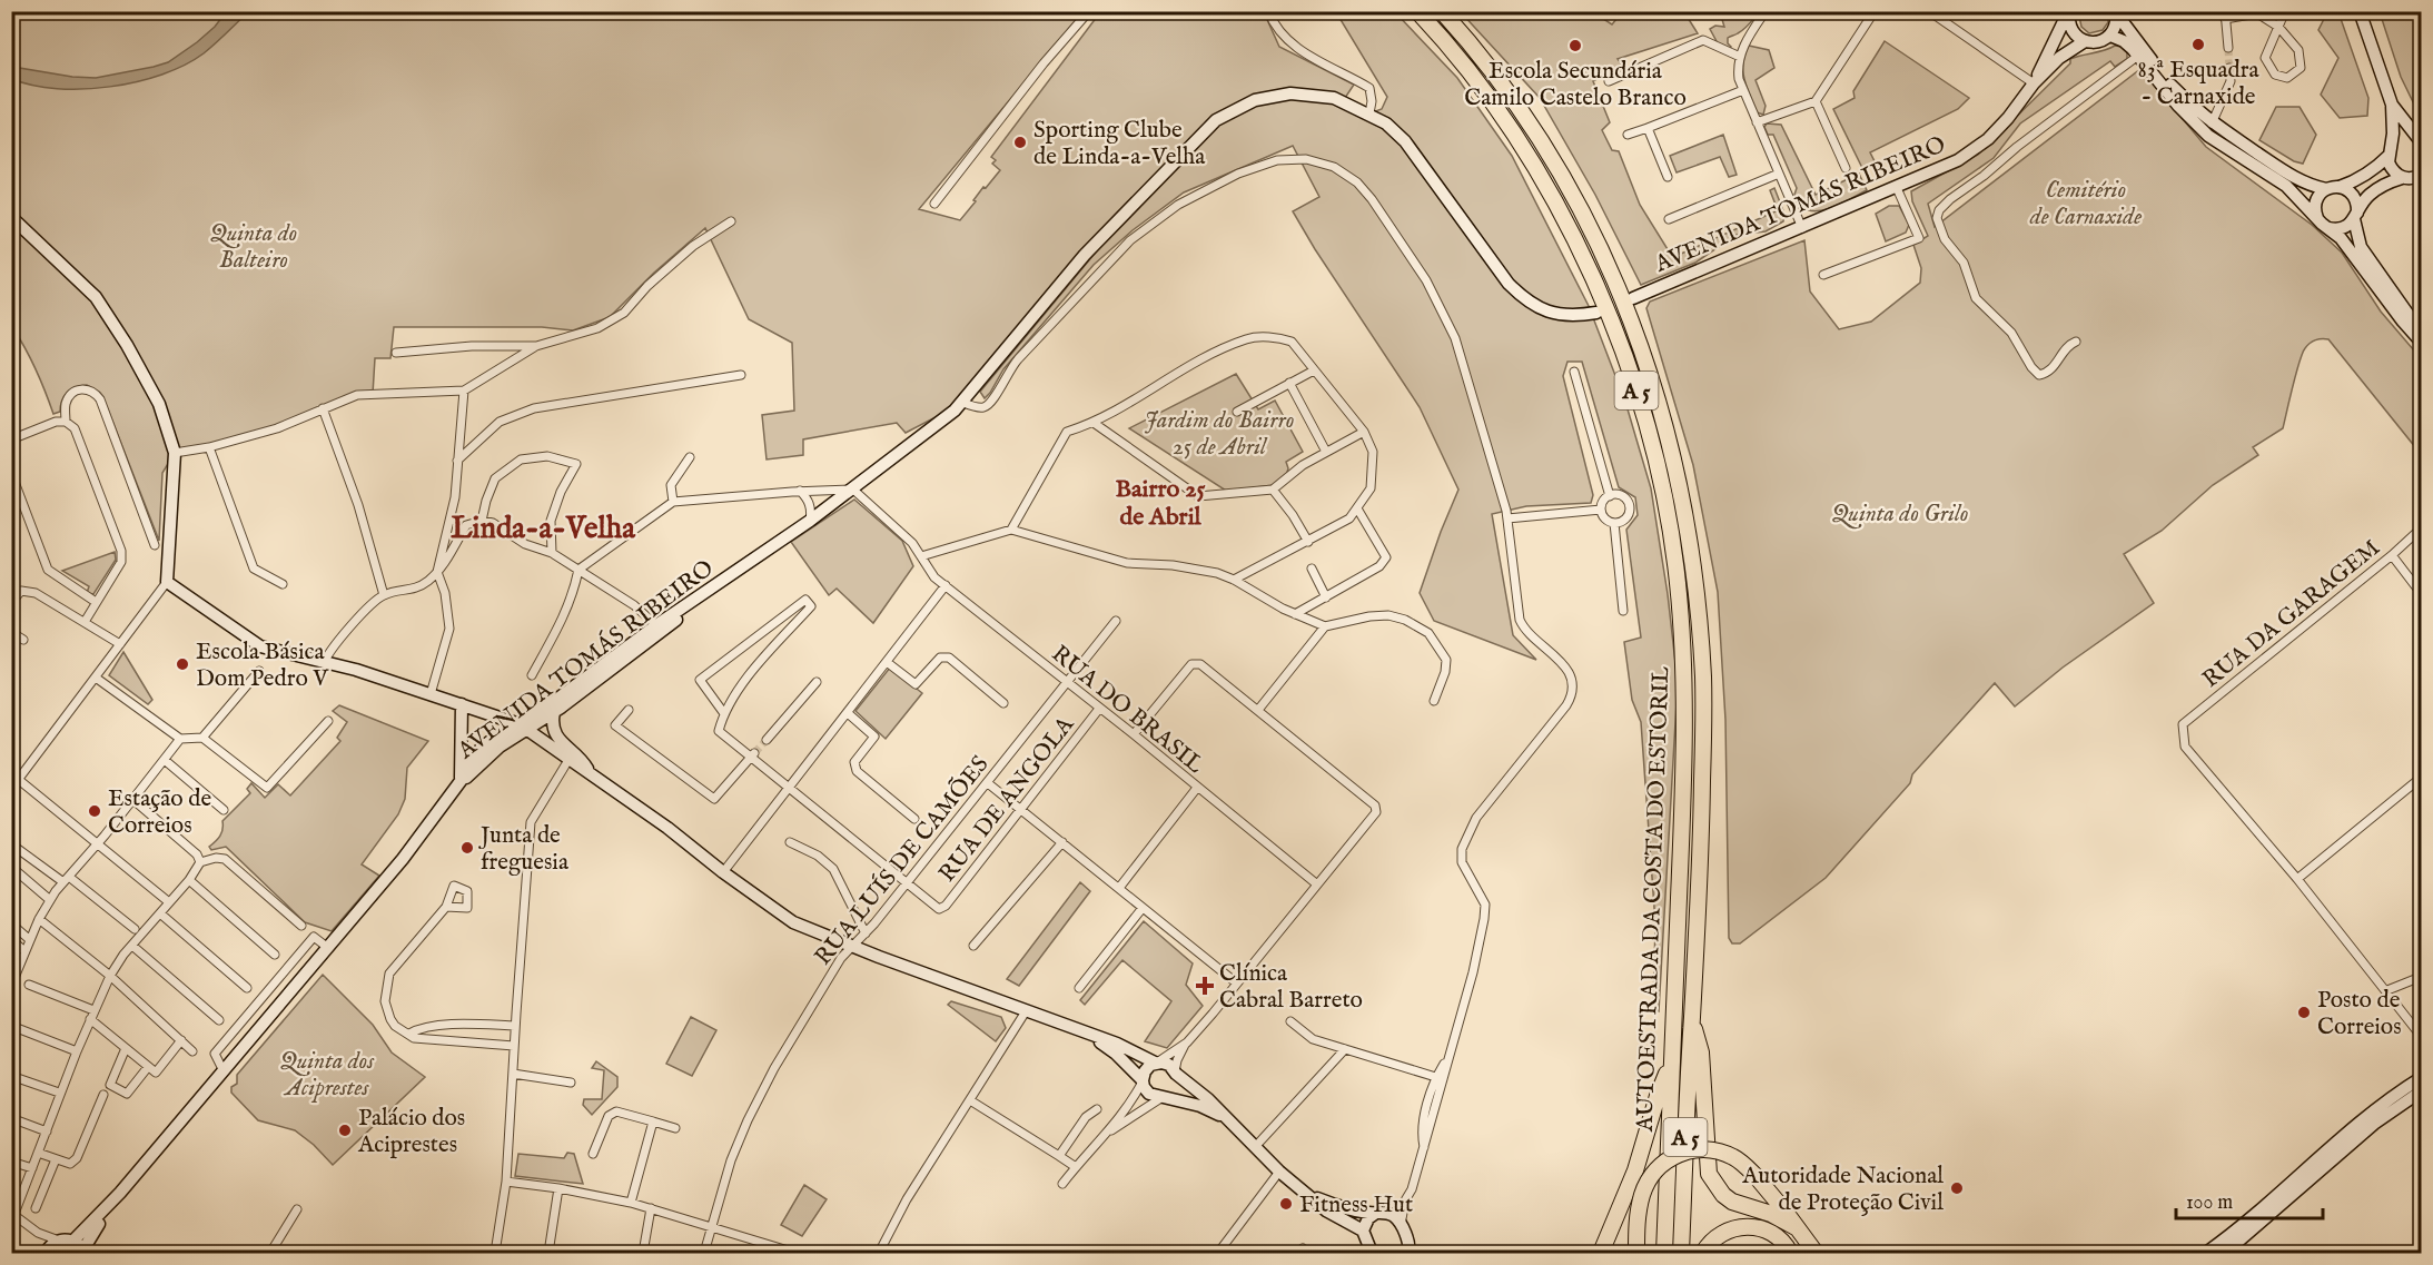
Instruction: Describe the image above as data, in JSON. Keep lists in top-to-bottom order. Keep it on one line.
{"streets":{"highway":["A 5","AUTOESTRADA DA COSTA DO ESTORIL"],"street":["AVENIDA TOMÁS RIBEIRO","RUA DA GARAGEM","RUA DO BRASIL","RUA DE ANGOLA","RUA LUÍS DE CAMÕES"]},"crossings":[["AVENIDA TOMÁS RIBEIRO","RUA DO BRASIL"],["RUA DO BRASIL","RUA DE ANGOLA"],["RUA DO BRASIL","RUA LUÍS DE CAMÕES"],["RUA DE ANGOLA","RUA LUÍS DE CAMÕES"]],"districts":["Bairro 25 de Abril","Linda-a-Velha"],"parks":["Cemitério de Carnaxide","Quinta do Balteiro","Jardim do Bairro 25 de Abril","Quinta do Grilo","Quinta dos Aciprestes"],"places":{"other":["83ª Esquadra - Carnaxide","Escola Secundária Camilo Castelo Branco","Sporting Clube de Linda-a-Velha","Escola Básica Dom Pedro V","Estação de Correios","Junta de freguesia","Posto de Correios","Palácio dos Aciprestes","Autoridade Nacional de Proteção Civil","Fitness Hut"],"health":["Clínica Cabral Barreto"]},"scale_bar":"100 m"}
